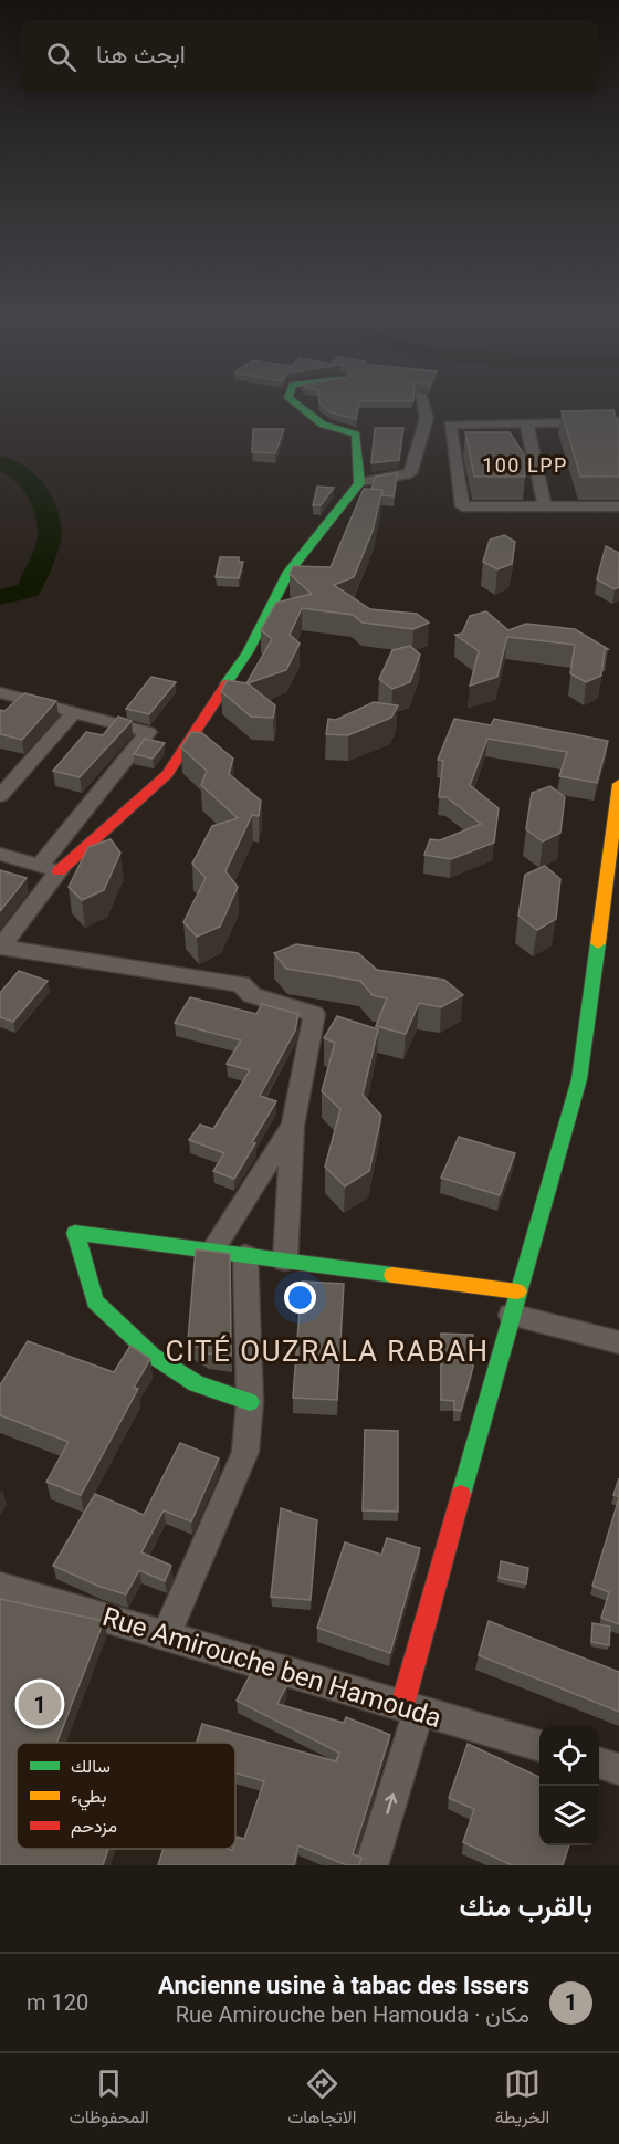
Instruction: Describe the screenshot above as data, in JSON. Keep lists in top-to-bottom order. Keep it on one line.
{"streets":{"street":["Rue Amirouche ben Hamouda"]},"districts":["100 LPP","CITÉ OUZRALA RABAH"],"legend":["سالك","بطيء","مزدحم"],"page":{"search":"ابحث هنا","pins":"1","heading":"بالقرب منك","list":[{"mark":"1","name":"Ancienne usine à tabac des Issers","note":"مكان · Rue Amirouche ben Hamouda","value":"120 m"}],"nav":["الخريطة","الاتجاهات","المحفوظات"]}}
